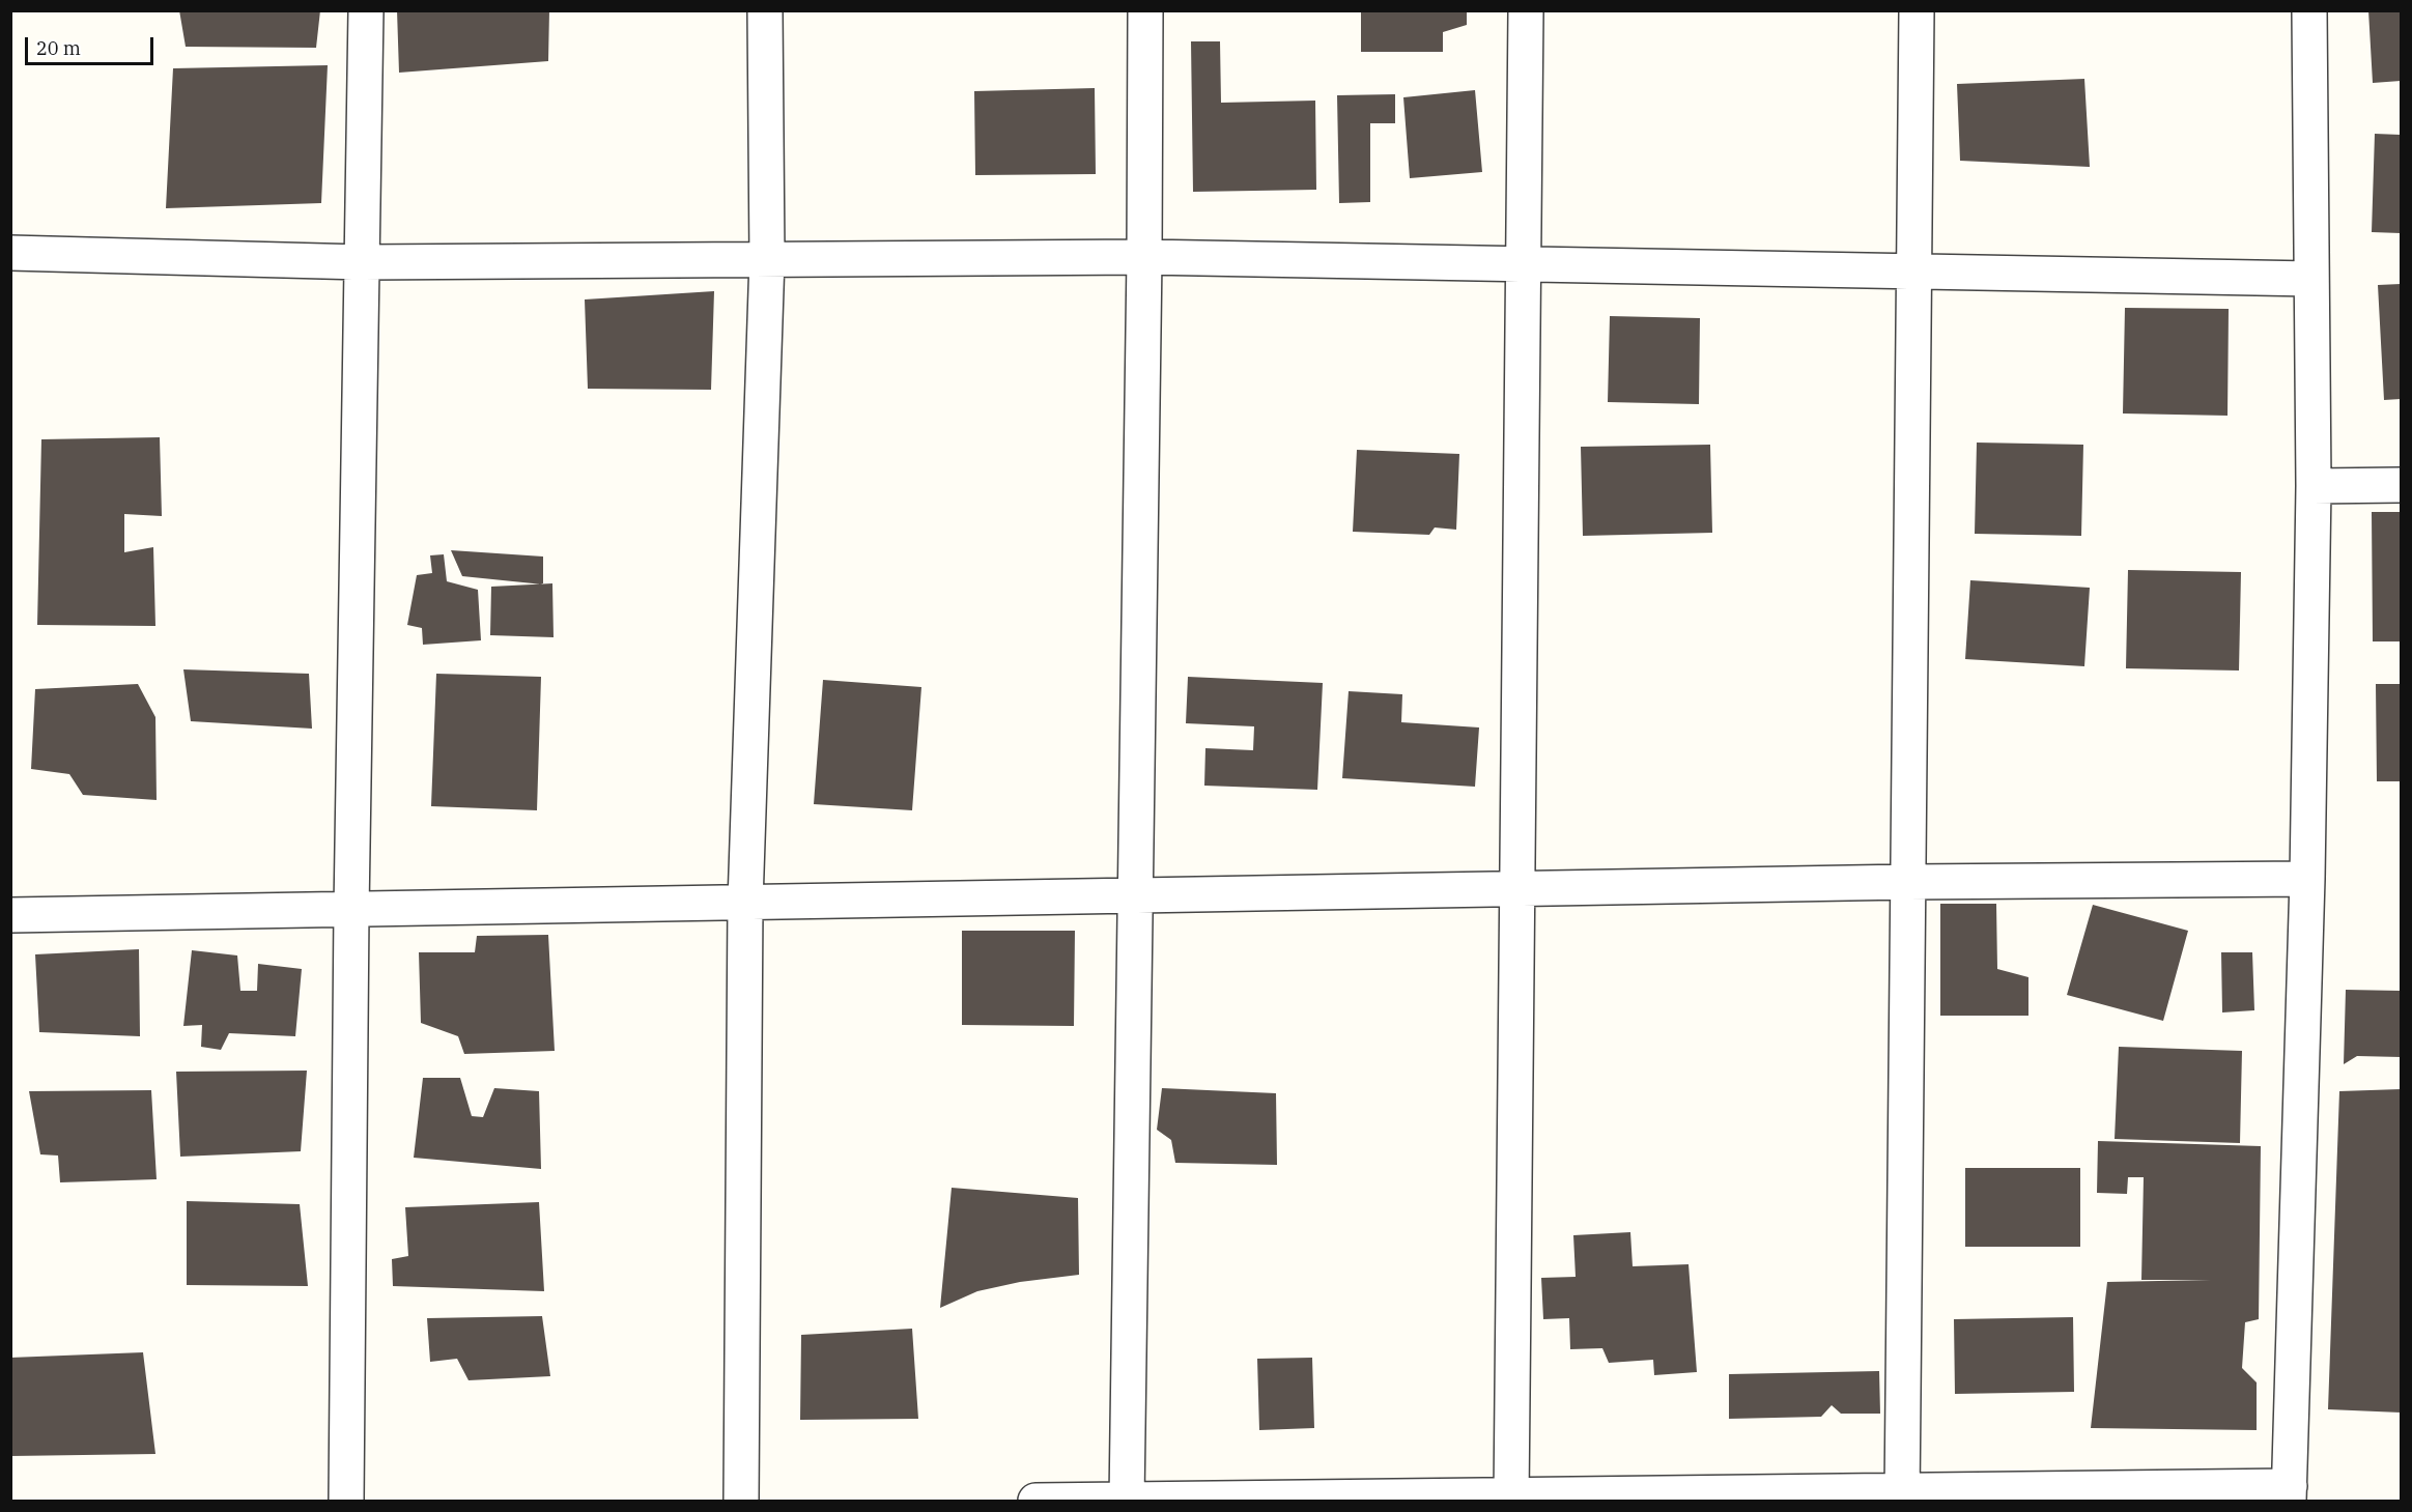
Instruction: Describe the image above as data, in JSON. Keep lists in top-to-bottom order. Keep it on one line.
{"scale_bar":"20 m"}
